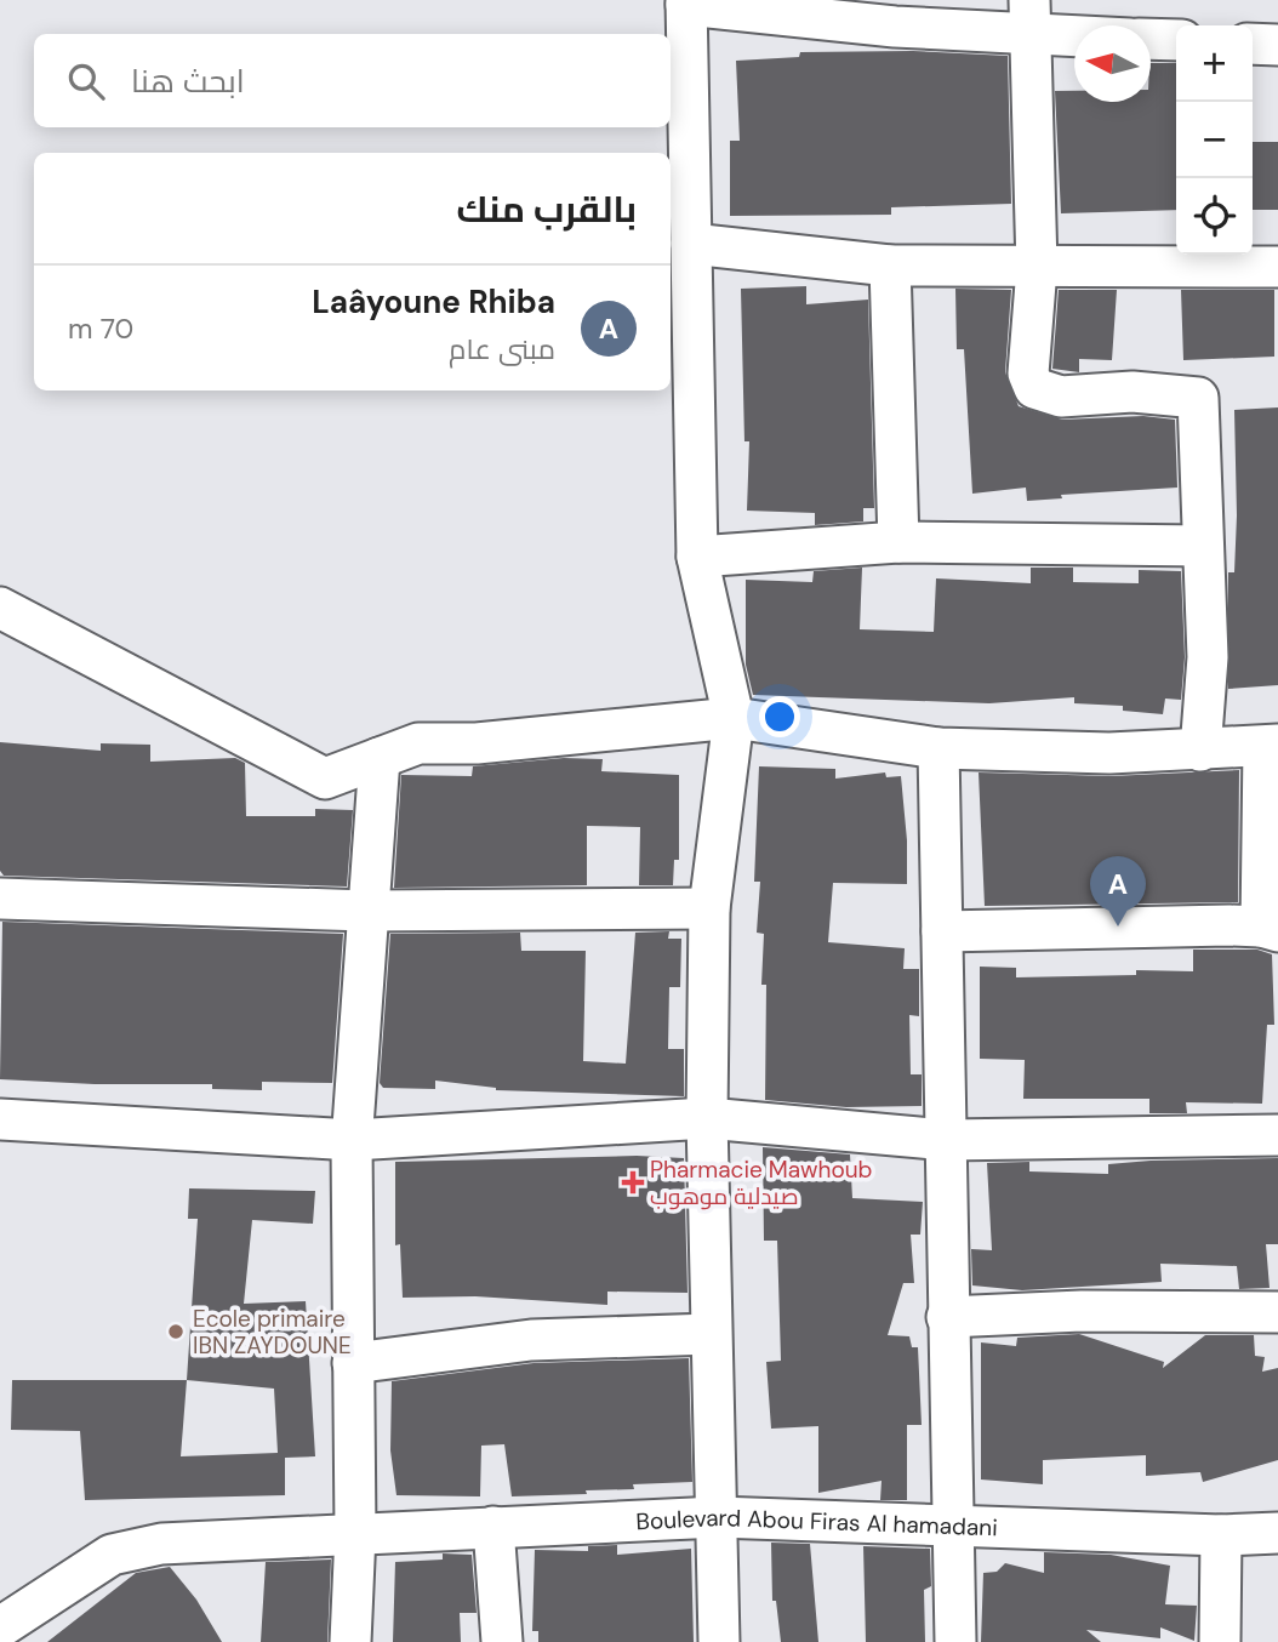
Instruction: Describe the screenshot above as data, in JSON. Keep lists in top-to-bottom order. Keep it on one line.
{"streets":{"street":["Boulevard Abou Firas Al hamadani"]},"places":{"health":["Pharmacie Mawhoub صيدلية موهوب"],"other":["Ecole primaire IBN ZAYDOUNE"]},"north":"left","page":{"map_buttons":["+","−"],"search":"ابحث هنا","heading":"بالقرب منك","list":[{"mark":"A","name":"Laâyoune Rhiba","note":"مبنى عام","value":"70 m"}],"pins":"A"}}
